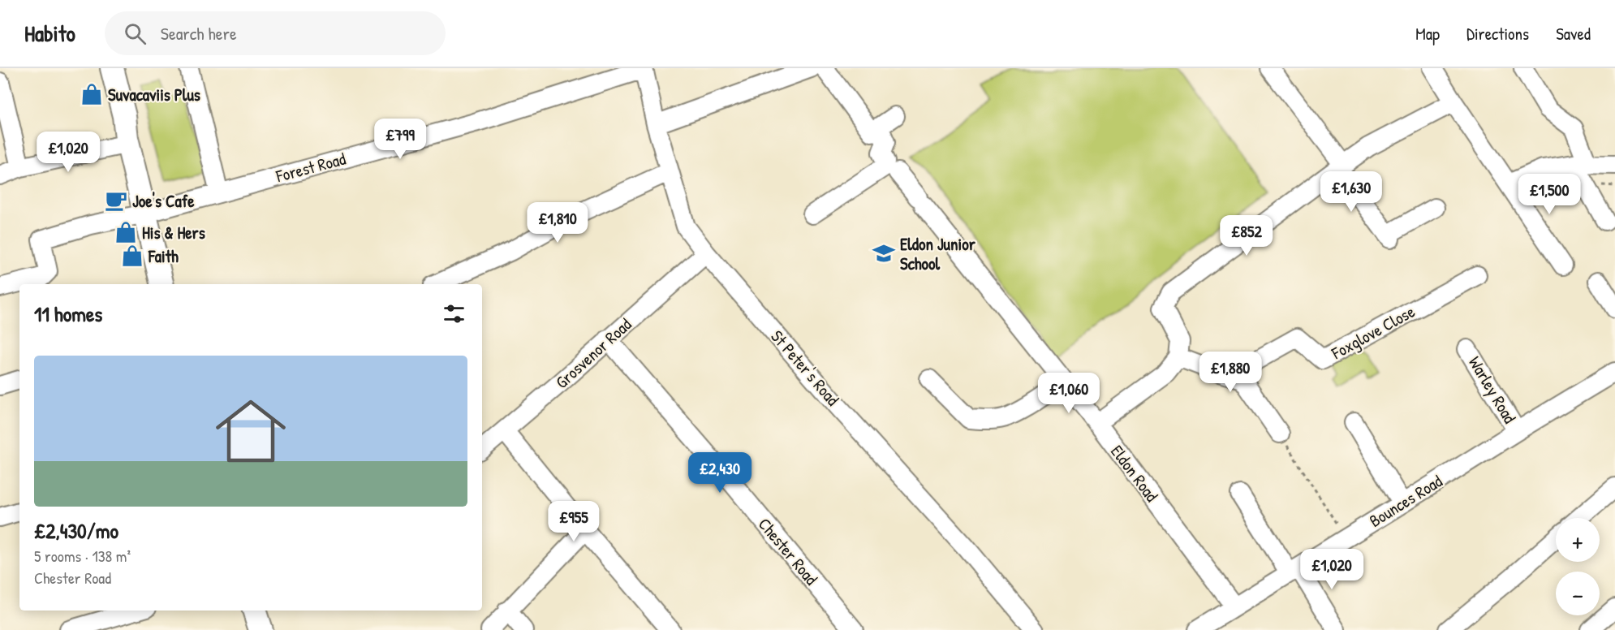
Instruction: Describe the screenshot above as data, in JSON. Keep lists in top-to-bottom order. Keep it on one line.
{"streets":{"street":["Forest Road","Foxglove Close","Grosvenor Road","St Peter's Road","Warley Road","Eldon Road","Bounces Road","Chester Road"]},"crossings":[["Forest Road","St Peter's Road"],["Grosvenor Road","St Peter's Road"],["Grosvenor Road","Chester Road"],["Warley Road","Bounces Road"],["Eldon Road","Bounces Road"]],"places":{"shop":["Suvacaviis Plus","His & Hers","Faith"],"cafe":["Joe's Cafe"],"school or university":["Eldon Junior School"]},"page":{"header":"Habito","search":"Search here","nav":["Map","Directions","Saved"],"price":["£799","£1,020","£1,630","£1,500","£1,810","£852","£1,880","£1,060","£2,430","£955","£1,020"],"heading":"11 homes","list":[{"name":"£2,430/mo","note":"5 rooms · 138 m² · Chester Road"}],"map_buttons":["+","−"]}}
